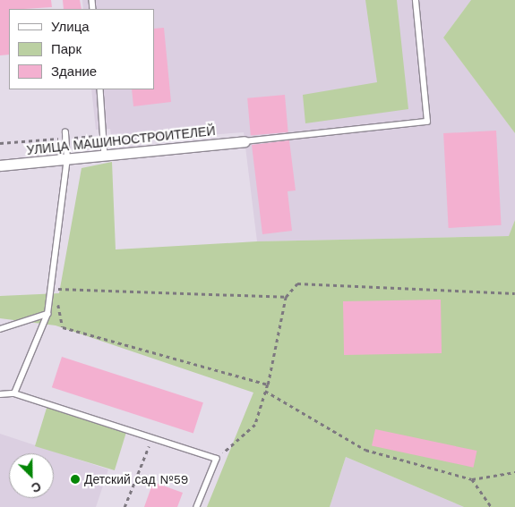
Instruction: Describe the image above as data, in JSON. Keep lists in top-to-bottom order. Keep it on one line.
{"streets":{"street":["УЛИЦА МАШИНОСТРОИТЕЛЕЙ"]},"places":["Детский сад №59"],"legend":["Улица","Парк","Здание"],"north":"bottom right"}
